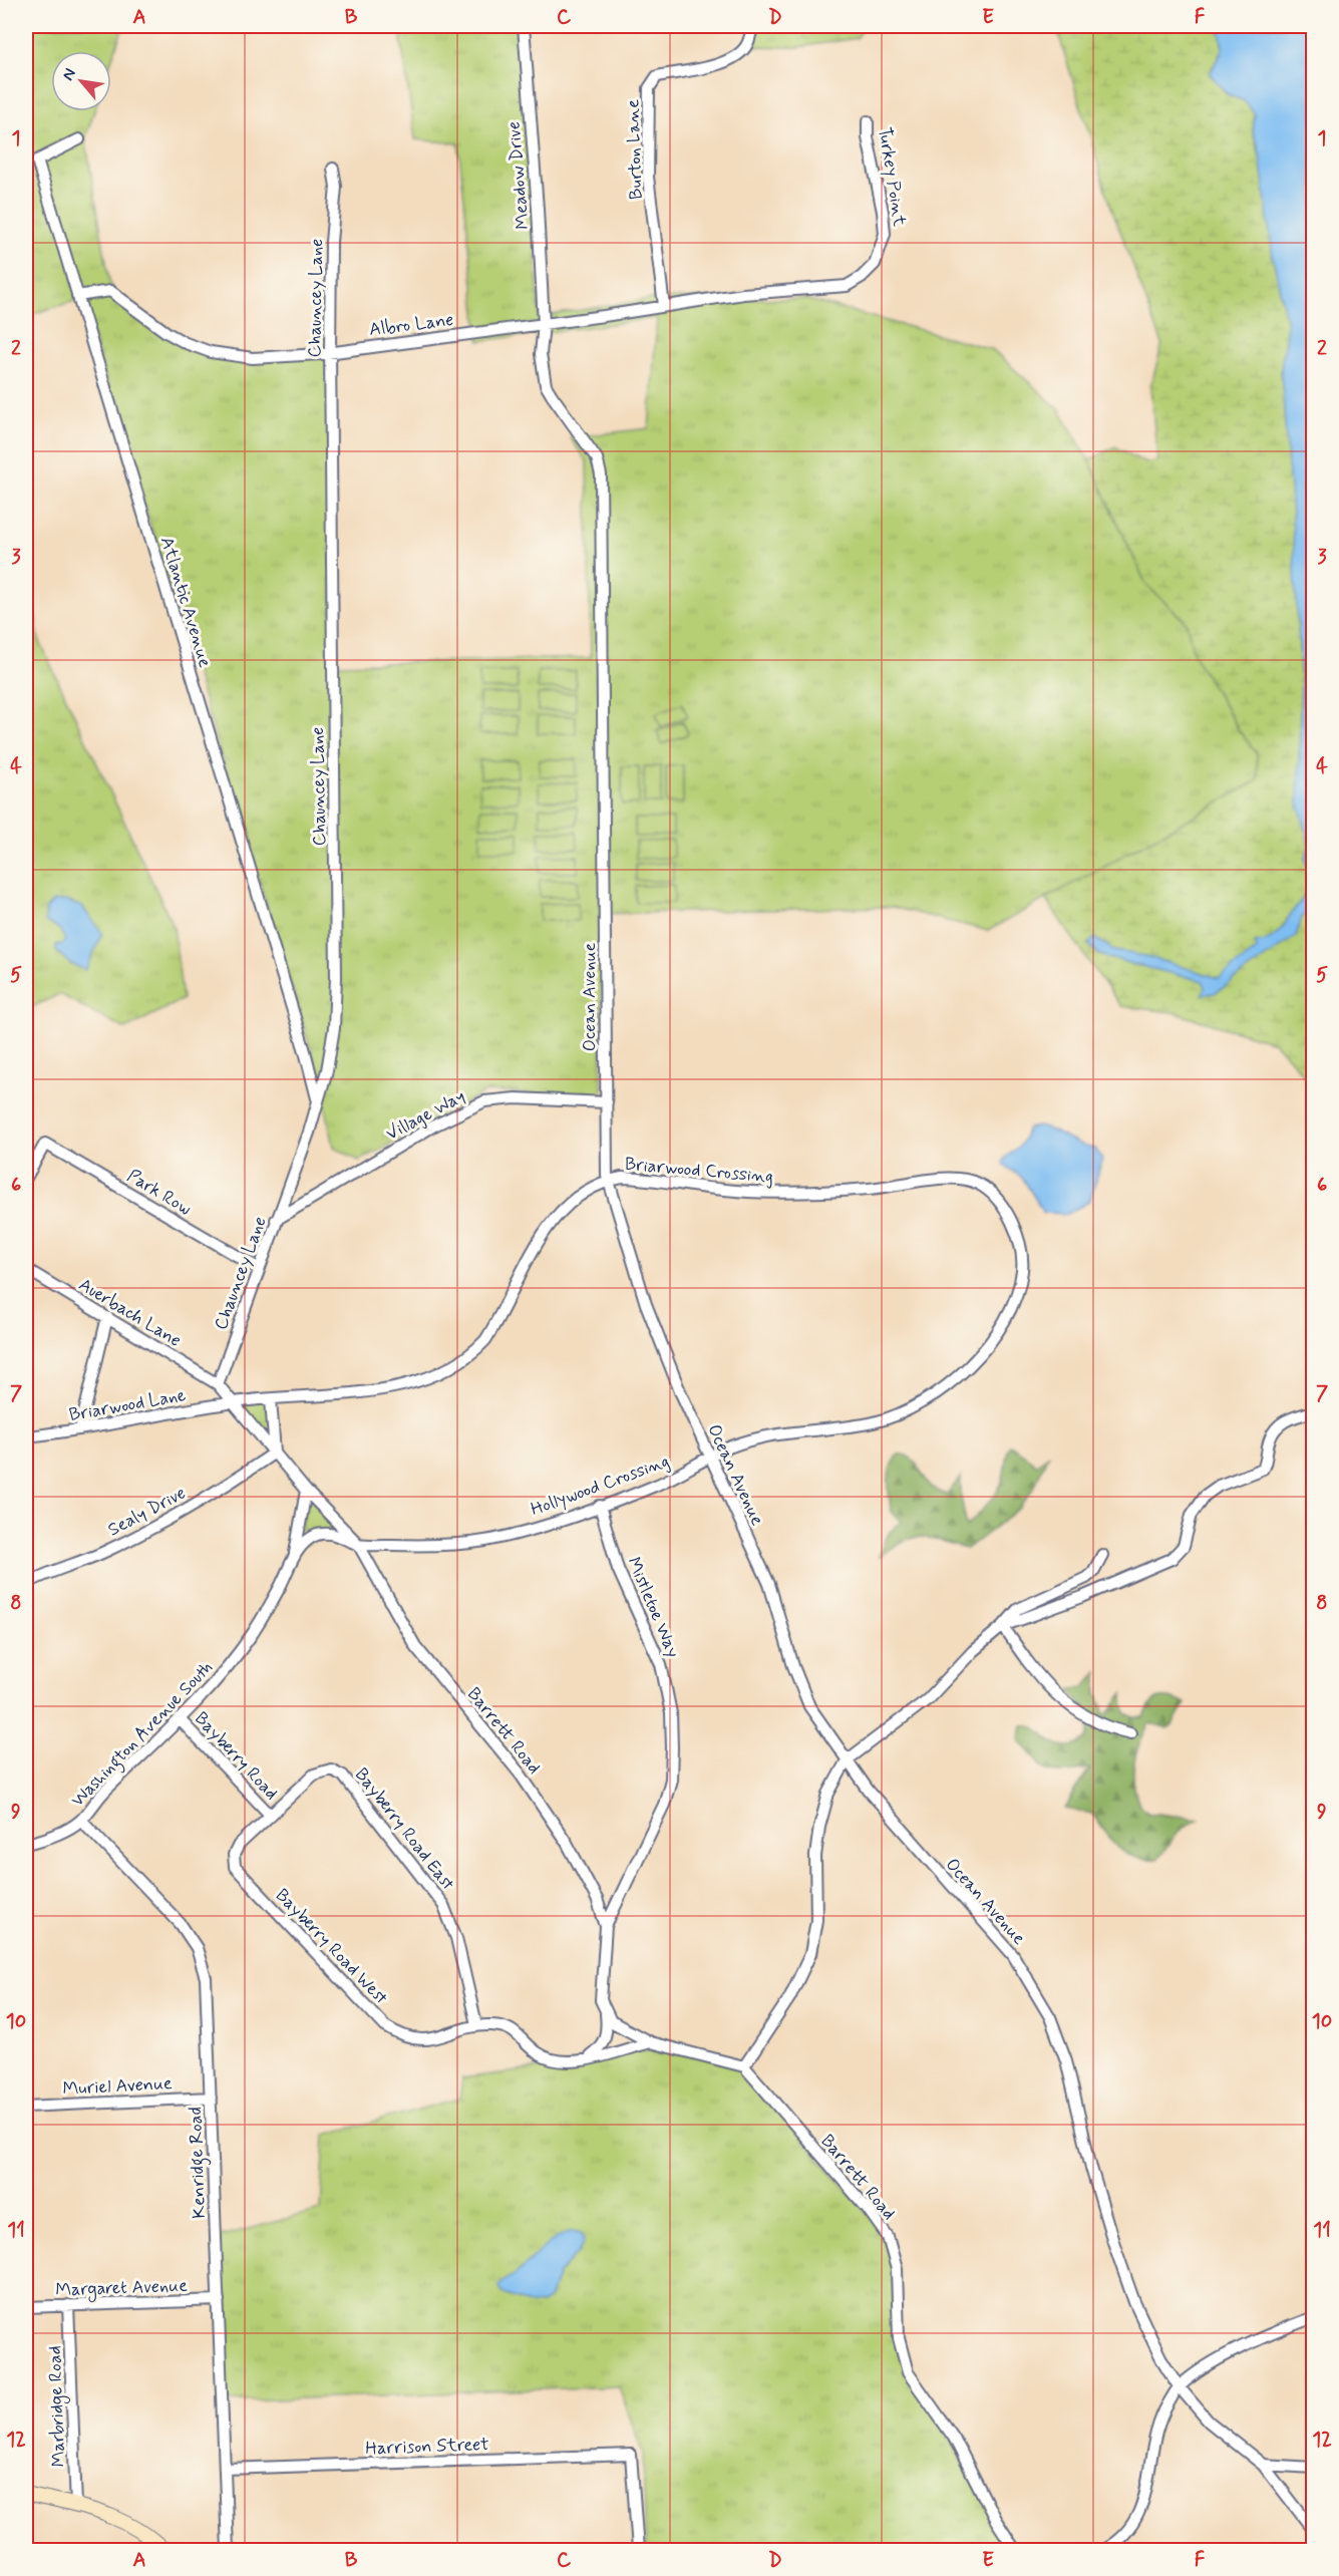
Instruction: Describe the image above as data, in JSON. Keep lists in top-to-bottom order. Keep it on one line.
{"streets":{"street":["Burton Lane","Meadow Drive","Turkey Point","Chauncey Lane","Albro Lane","Atlantic Avenue","Ocean Avenue","Village Way","Briarwood Crossing","Park Row","Auerbach Lane","Briarwood Lane","Hollywood Crossing","Sealy Drive","Mistletoe Way","Barrett Road","Washington Avenue South","Bayberry Road","Bayberry Road East","Bayberry Road West","Muriel Avenue","Kenridge Road","Margaret Avenue","Marbridge Road","Harrison Street"]},"crossings":[["Burton Lane","Albro Lane"],["Meadow Drive","Albro Lane"],["Meadow Drive","Ocean Avenue"],["Turkey Point","Albro Lane"],["Chauncey Lane","Albro Lane"],["Chauncey Lane","Atlantic Avenue"],["Chauncey Lane","Village Way"],["Chauncey Lane","Park Row"],["Chauncey Lane","Auerbach Lane"],["Albro Lane","Atlantic Avenue"],["Albro Lane","Ocean Avenue"],["Ocean Avenue","Village Way"],["Ocean Avenue","Briarwood Crossing"],["Ocean Avenue","Hollywood Crossing"],["Briarwood Crossing","Briarwood Lane"],["Briarwood Crossing","Hollywood Crossing"],["Briarwood Crossing","Barrett Road"],["Briarwood Lane","Barrett Road"],["Hollywood Crossing","Mistletoe Way"],["Hollywood Crossing","Barrett Road"],["Hollywood Crossing","Washington Avenue South"],["Sealy Drive","Barrett Road"],["Mistletoe Way","Barrett Road"],["Barrett Road","Washington Avenue South"],["Washington Avenue South","Bayberry Road"],["Washington Avenue South","Kenridge Road"],["Bayberry Road","Bayberry Road East"],["Bayberry Road","Bayberry Road West"],["Bayberry Road East","Bayberry Road West"],["Muriel Avenue","Kenridge Road"],["Kenridge Road","Margaret Avenue"],["Kenridge Road","Harrison Street"],["Margaret Avenue","Marbridge Road"]],"north":"top left","grid":{"columns":["A","B","C","D","E","F"],"rows":["1","2","3","4","5","6","7","8","9","10","11","12"]}}
